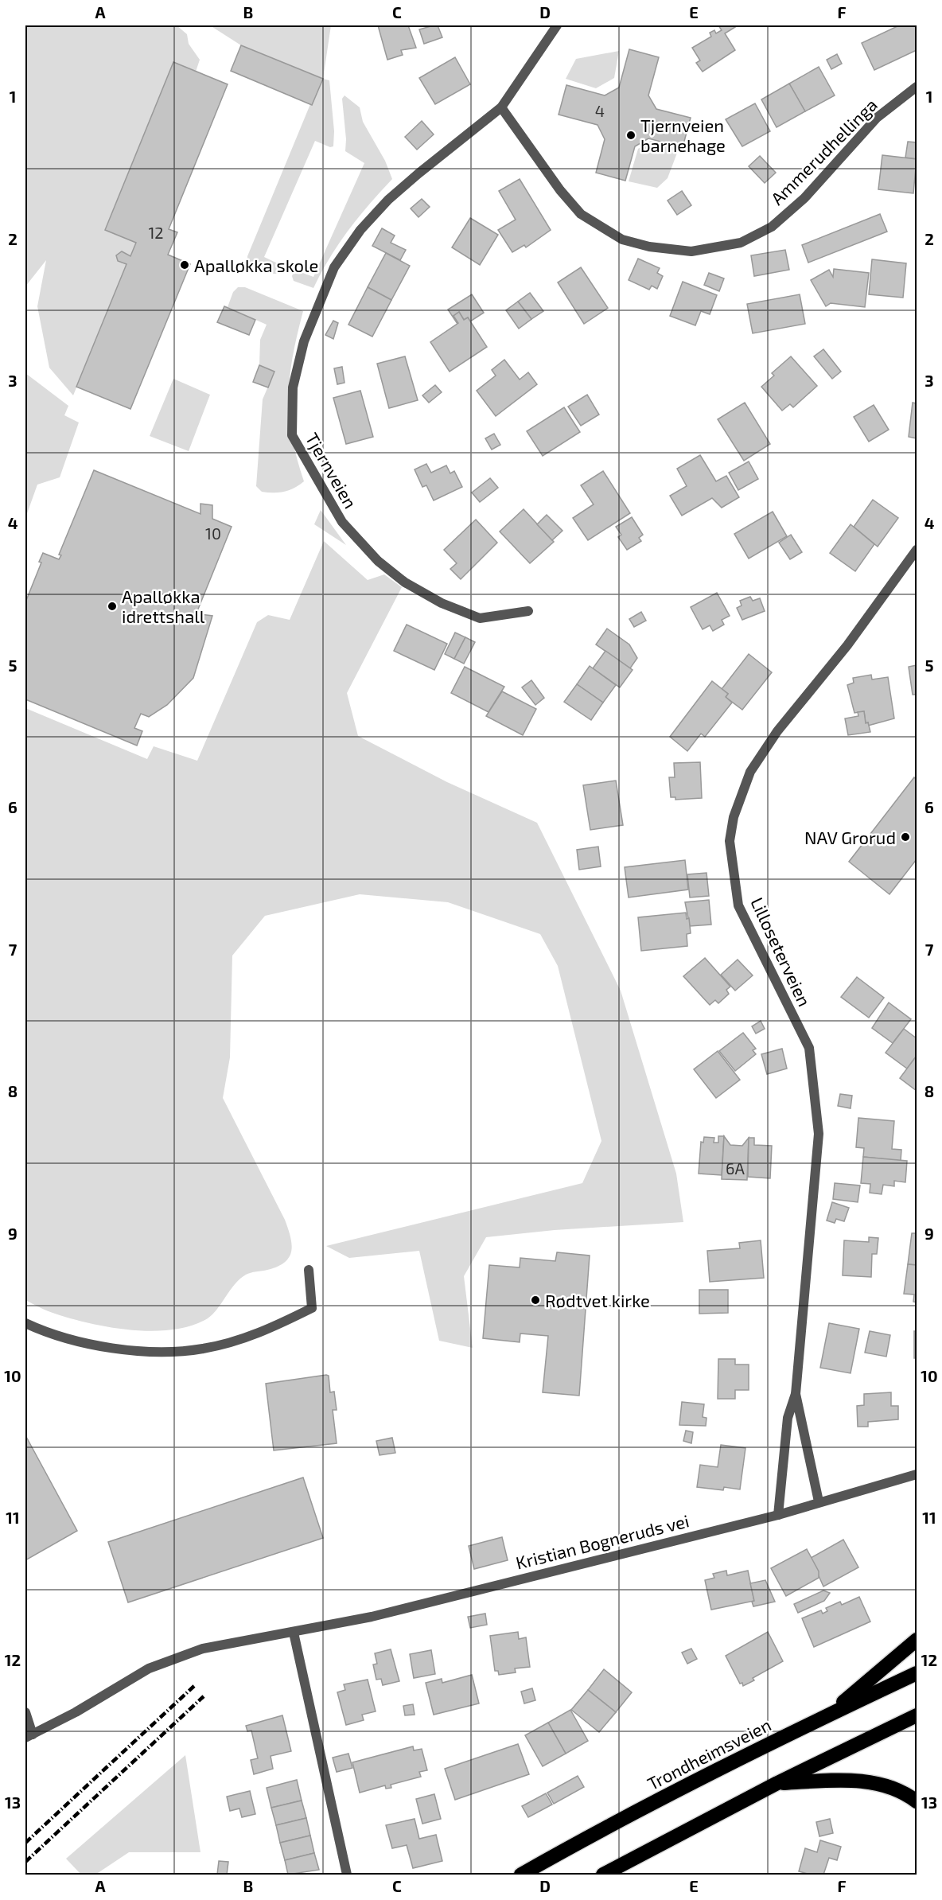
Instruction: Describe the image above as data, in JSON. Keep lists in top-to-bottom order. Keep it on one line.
{"streets":{"highway":["Trondheimsveien"],"street":["Ammerudhellinga","Tjernveien","Lilloseterveien","Kristian Bogneruds vei"]},"crossings":[["Ammerudhellinga","Tjernveien"],["Lilloseterveien","Kristian Bogneruds vei"]],"places":["Tjernveien barnehage","Apalløkka skole","Apalløkka idrettshall","NAV Grorud","Rødtvet kirke"],"house_numbers":["4","12","10","6A"],"grid":{"columns":["A","B","C","D","E","F"],"rows":["1","2","3","4","5","6","7","8","9","10","11","12","13"]}}
